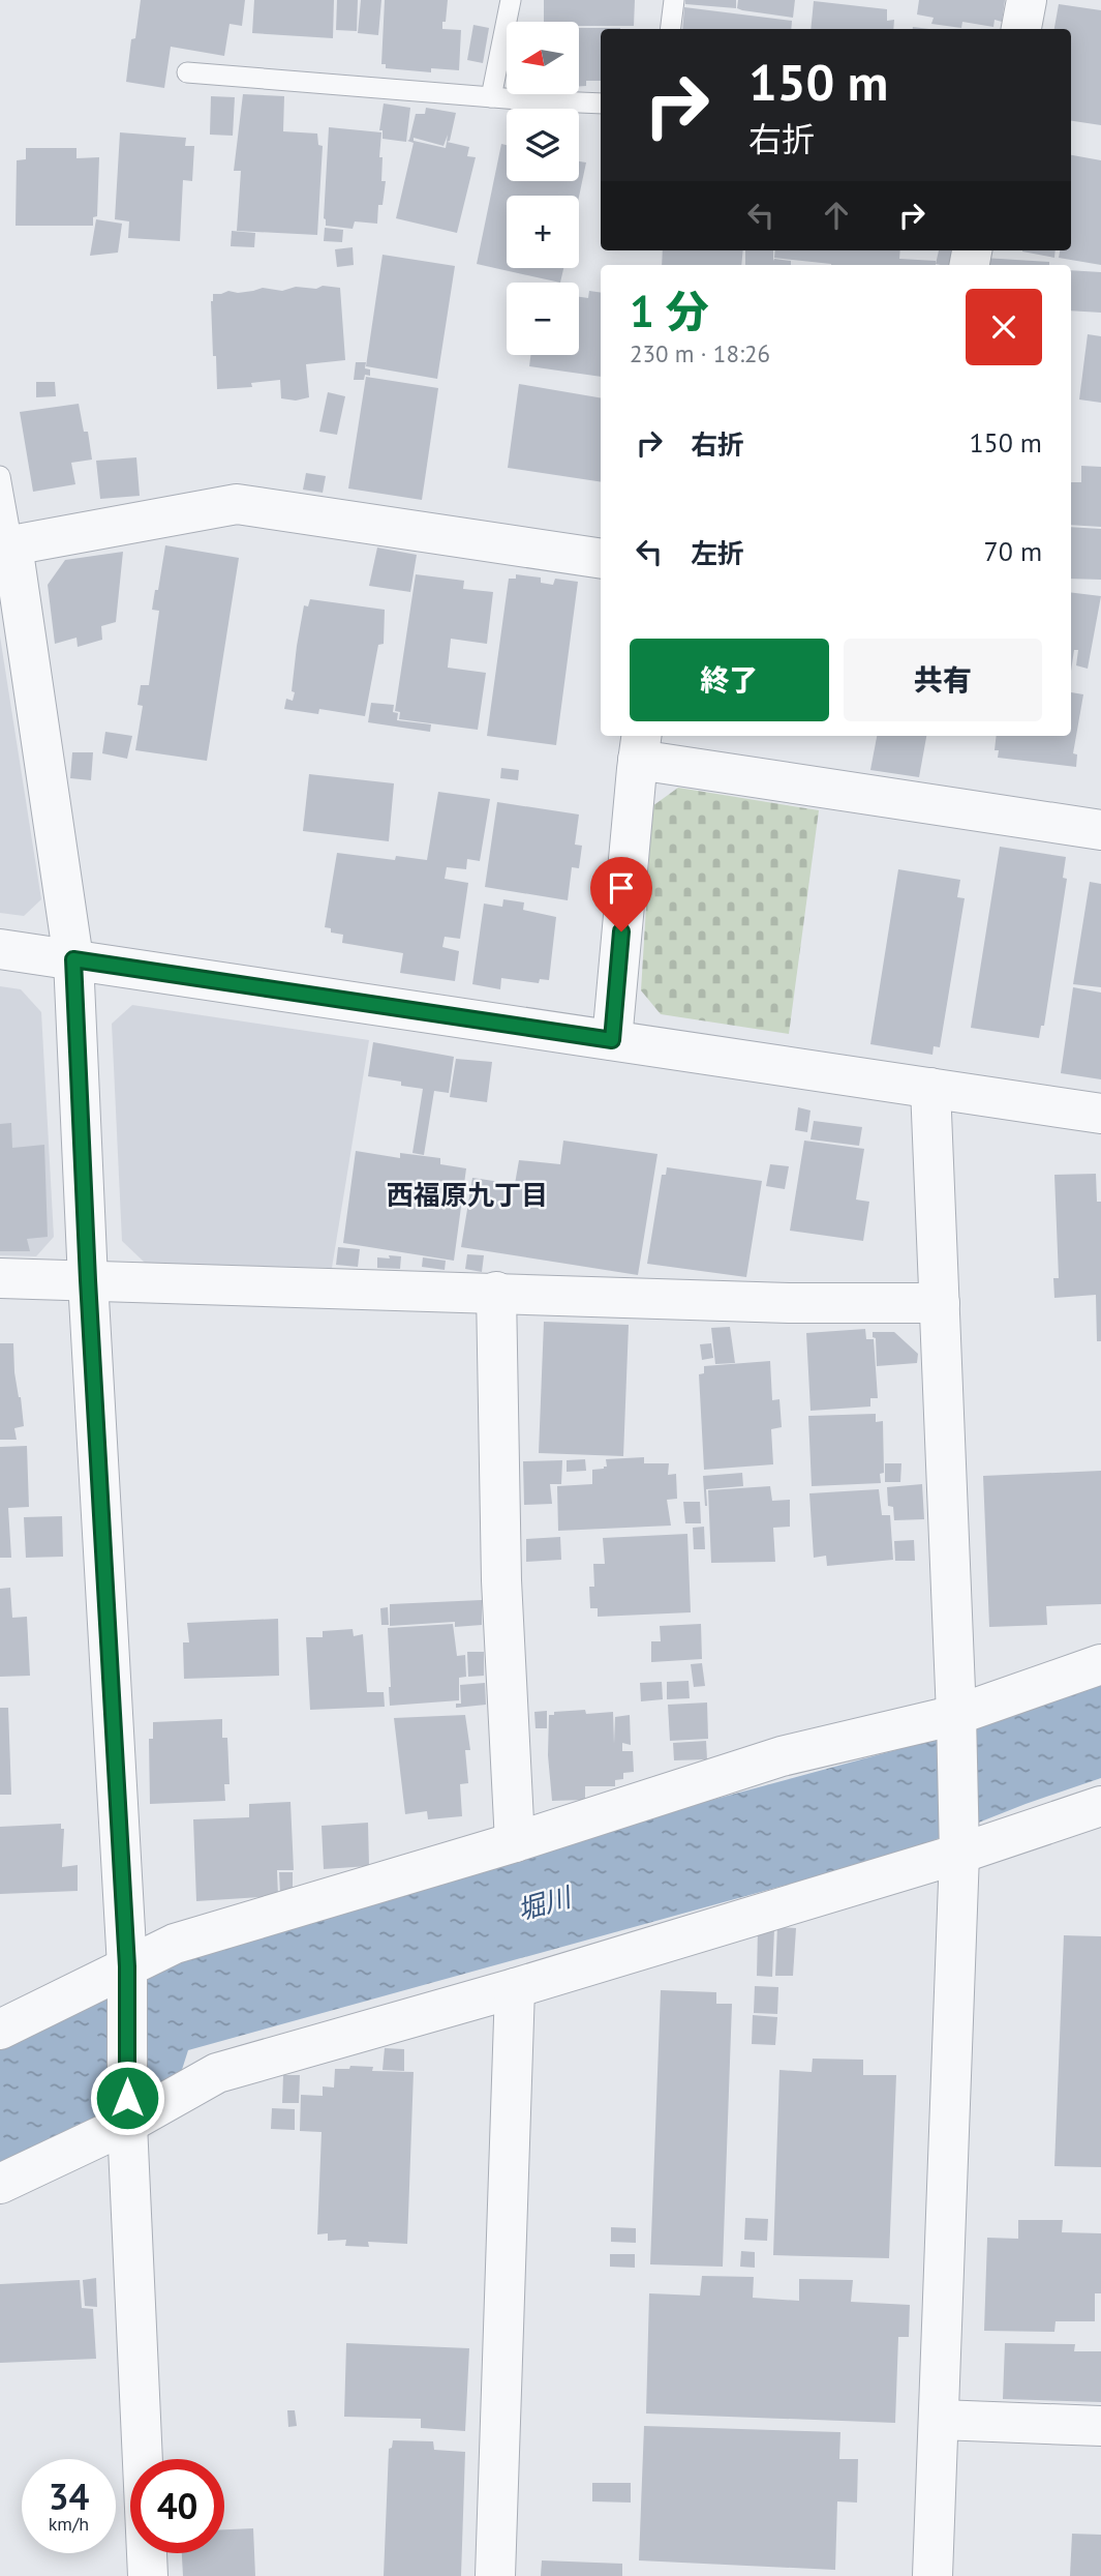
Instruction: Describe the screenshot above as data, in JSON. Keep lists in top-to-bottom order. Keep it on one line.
{"districts":["西福原九丁目"],"water":["堀川"],"north":"left","page":{"map_buttons":["+","−"],"turn":["150 m","右折"],"heading":["1 分","230 m · 18:26"],"list":[{"name":"右折","value":"150 m"},{"name":"左折","value":"70 m"}],"buttons":["終了","共有"],"speed":"34 km/h","limit":"40"}}
